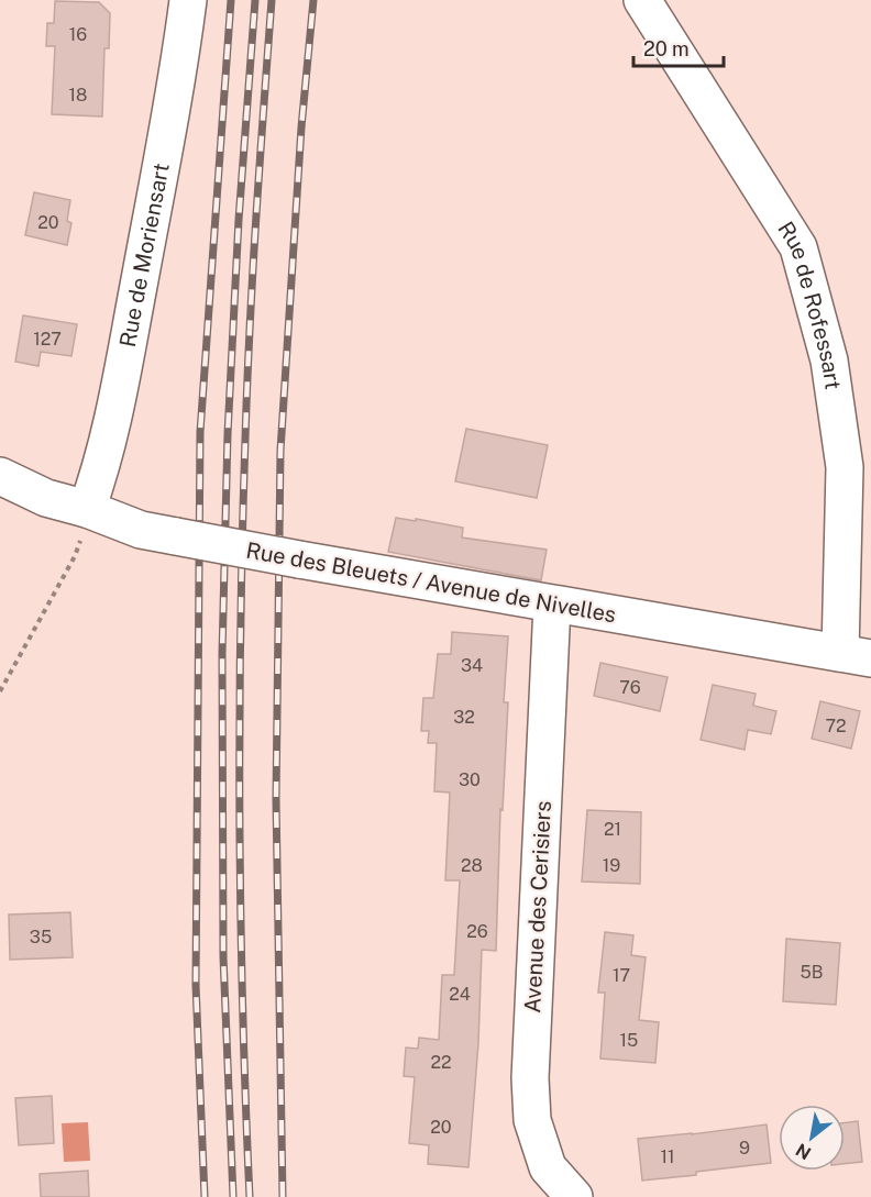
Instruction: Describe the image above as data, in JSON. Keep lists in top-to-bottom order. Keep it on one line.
{"streets":{"street":["Rue de Moriensart","Rue de Rofessart","Rue des Bleuets / Avenue de Nivelles","Avenue des Cerisiers"]},"crossings":[["Rue de Moriensart","Rue des Bleuets / Avenue de Nivelles"],["Rue de Rofessart","Rue des Bleuets / Avenue de Nivelles"],["Rue des Bleuets / Avenue de Nivelles","Avenue des Cerisiers"]],"house_numbers":["16","18","20","127","34","76","32","72","30","21","28","19","26","35","5B","17","24","15","22","20","9","11"],"scale_bar":"20 m","north":"bottom left"}
